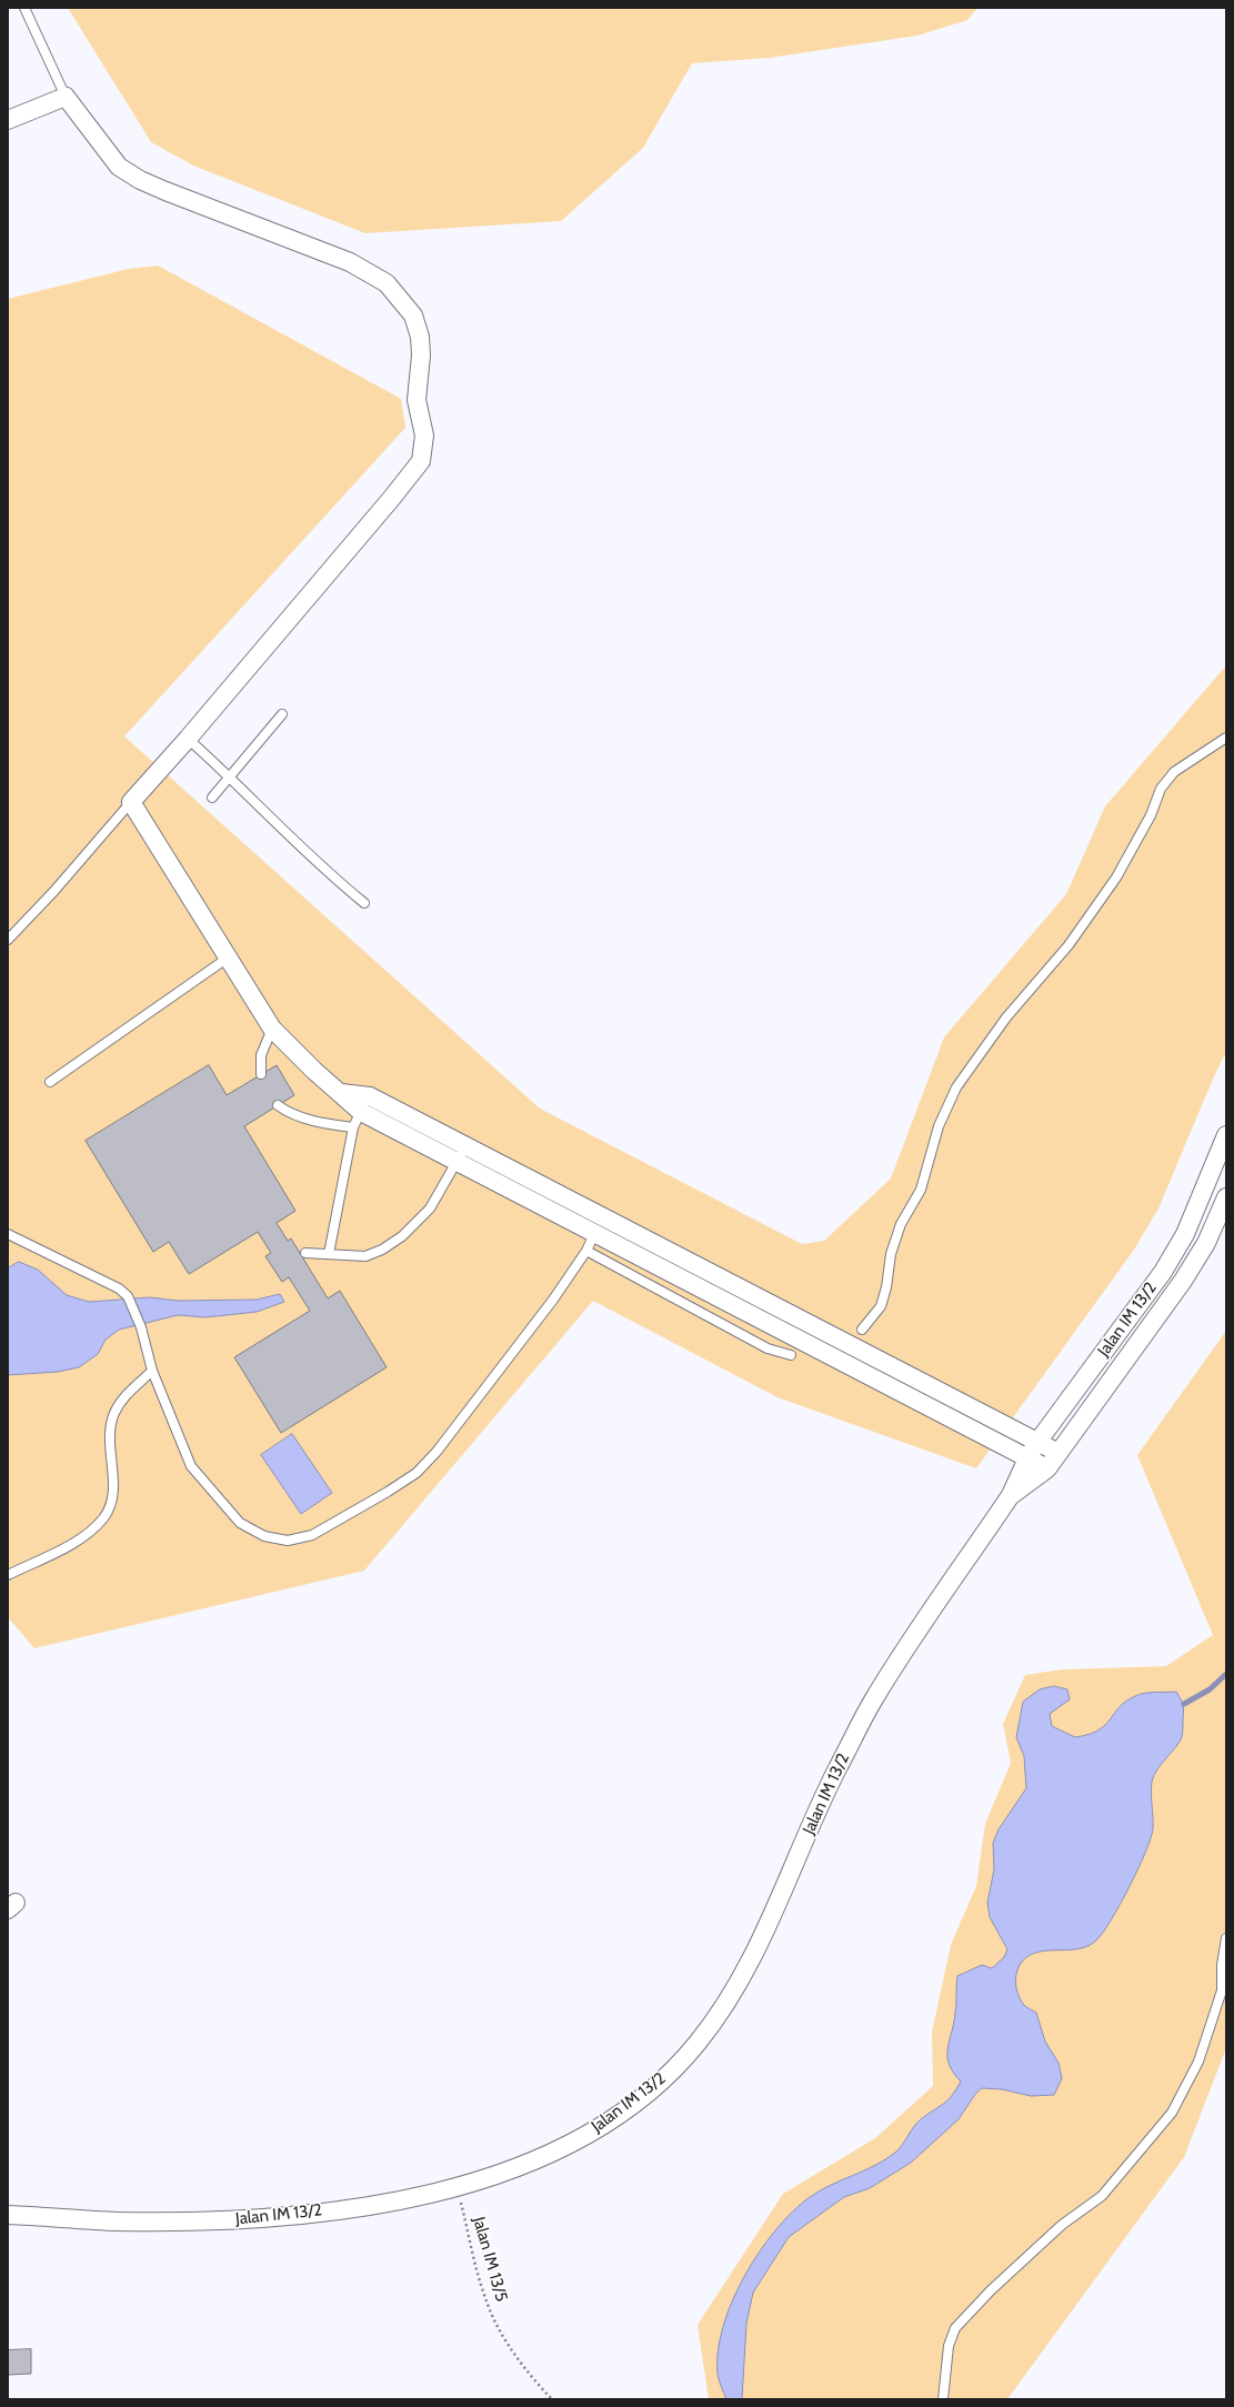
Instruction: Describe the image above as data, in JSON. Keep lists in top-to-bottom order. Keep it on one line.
{"streets":{"street":["Jalan IM 13/2"],"path":["Jalan IM 13/5"]},"crossings":[["Jalan IM 13/2","Jalan IM 13/5"]]}
